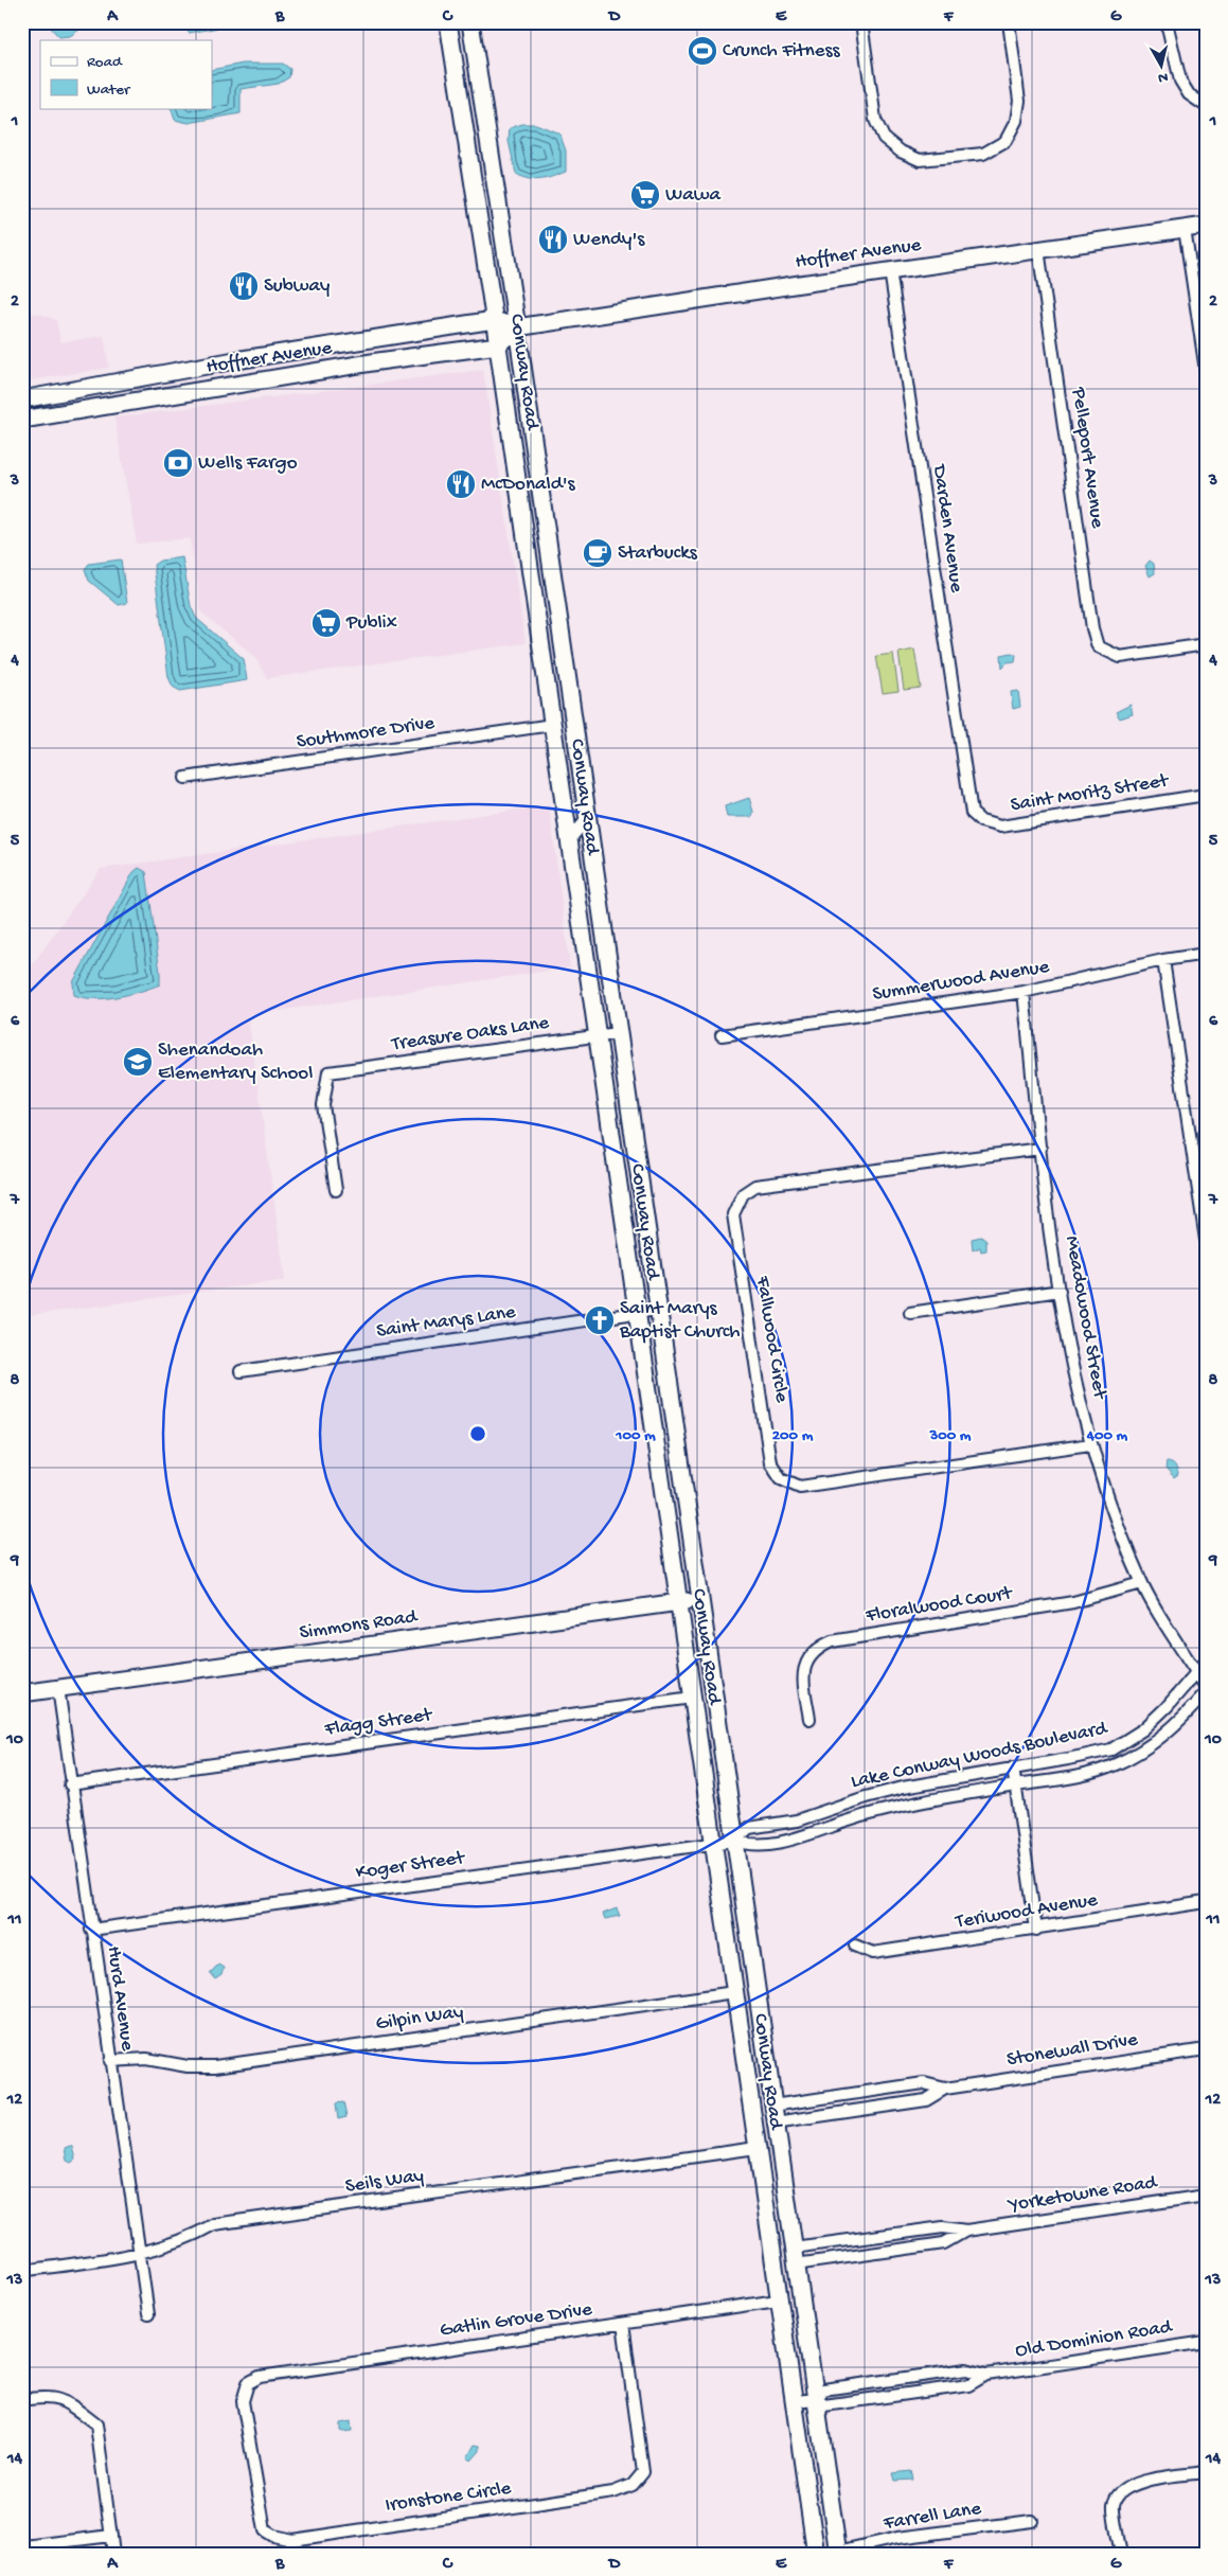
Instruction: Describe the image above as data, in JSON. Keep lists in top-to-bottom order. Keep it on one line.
{"streets":{"main road":["Hoffner Avenue","Conway Road","Simmons Road"],"street":["Pelleport Avenue","Darden Avenue","Southmore Drive","Saint Moritz Street","Summerwood Avenue","Treasure Oaks Lane","Meadowood Street","Saint Marys Lane","Fallwood Circle","Floralwood Court","Flagg Street","Lake Conway Woods Boulevard","Koger Street","Teriwood Avenue","Hurd Avenue","Gilpin Way","Stonewall Drive","Seils Way","Yorketowne Road","Gatlin Grove Drive","Old Dominion Road","Ironstone Circle","Farrell Lane"]},"crossings":[["Hoffner Avenue","Conway Road"],["Hoffner Avenue","Pelleport Avenue"],["Hoffner Avenue","Darden Avenue"],["Conway Road","Southmore Drive"],["Conway Road","Treasure Oaks Lane"],["Conway Road","Saint Marys Lane"],["Conway Road","Simmons Road"],["Conway Road","Flagg Street"],["Conway Road","Lake Conway Woods Boulevard"],["Conway Road","Koger Street"],["Conway Road","Gilpin Way"],["Conway Road","Stonewall Drive"],["Conway Road","Seils Way"],["Conway Road","Yorketowne Road"],["Conway Road","Gatlin Grove Drive"],["Conway Road","Old Dominion Road"],["Conway Road","Farrell Lane"],["Darden Avenue","Saint Moritz Street"],["Summerwood Avenue","Meadowood Street"],["Meadowood Street","Fallwood Circle"],["Meadowood Street","Floralwood Court"],["Meadowood Street","Lake Conway Woods Boulevard"],["Simmons Road","Hurd Avenue"],["Flagg Street","Hurd Avenue"],["Lake Conway Woods Boulevard","Koger Street"],["Koger Street","Hurd Avenue"],["Hurd Avenue","Gilpin Way"],["Hurd Avenue","Seils Way"],["Gatlin Grove Drive","Ironstone Circle"]],"places":{"sports":["Crunch Fitness"],"supermarket":["Wawa","Publix"],"restaurant":["Wendy's","Subway","McDonald's"],"bank":["Wells Fargo"],"cafe":["Starbucks"],"school or university":["Shenandoah Elementary School"],"church":["Saint Marys Baptist Church"]},"legend":["Road","Water"],"north":"bottom","grid":{"columns":["A","B","C","D","E","F","G"],"rows":["1","2","3","4","5","6","7","8","9","10","11","12","13","14"]},"rings":["100 m","200 m","300 m","400 m"]}
